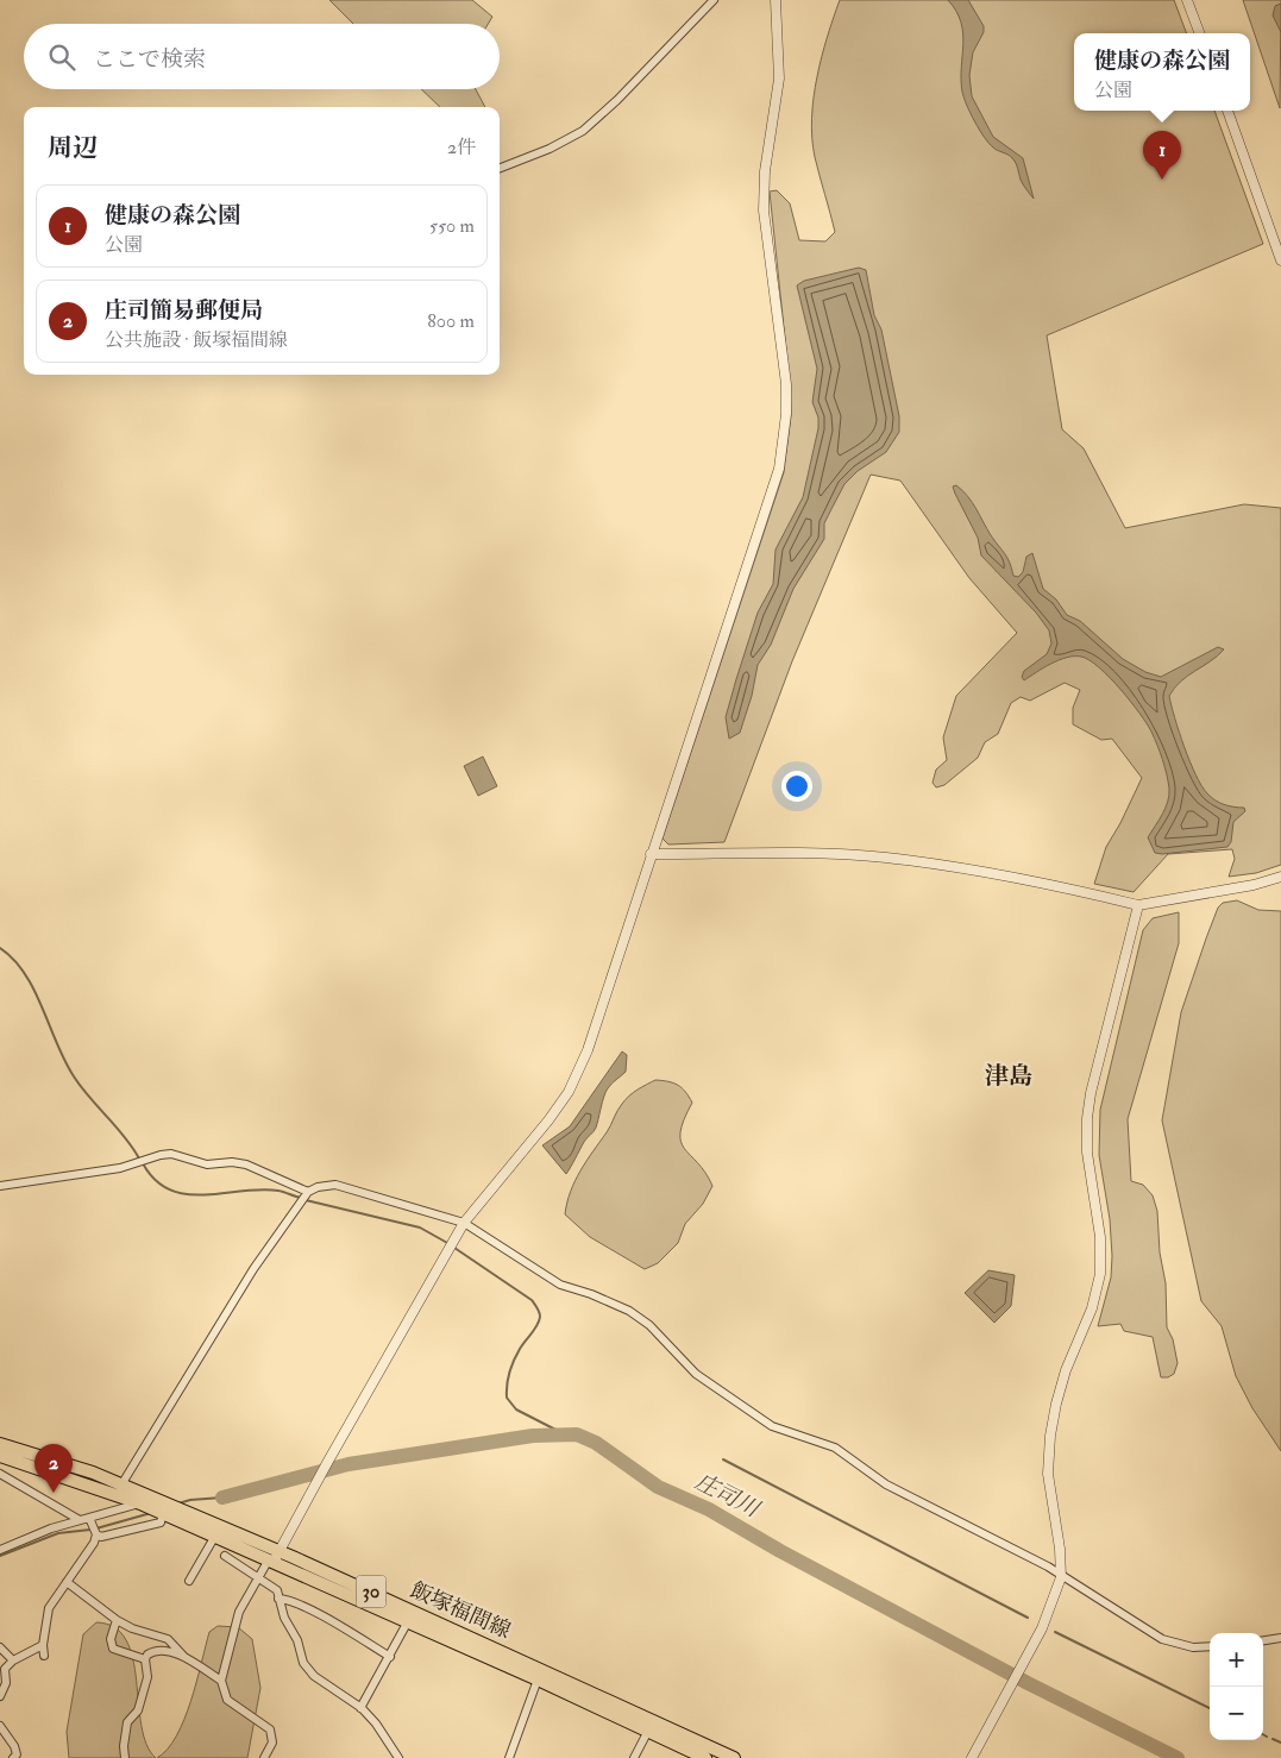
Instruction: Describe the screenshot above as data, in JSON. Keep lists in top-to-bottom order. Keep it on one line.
{"streets":{"main road":["30","飯塚福間線"]},"districts":["津島"],"water":["庄司川"],"page":{"search":"ここで検索","popup":["健康の森公園","公園"],"heading":["周辺","2件"],"pins":["1","2"],"list":[{"mark":"1","name":"健康の森公園","note":"公園","value":"550 m"},{"mark":"2","name":"庄司簡易郵便局","note":"公共施設 · 飯塚福間線","value":"800 m"}],"map_buttons":["+","−"]}}
